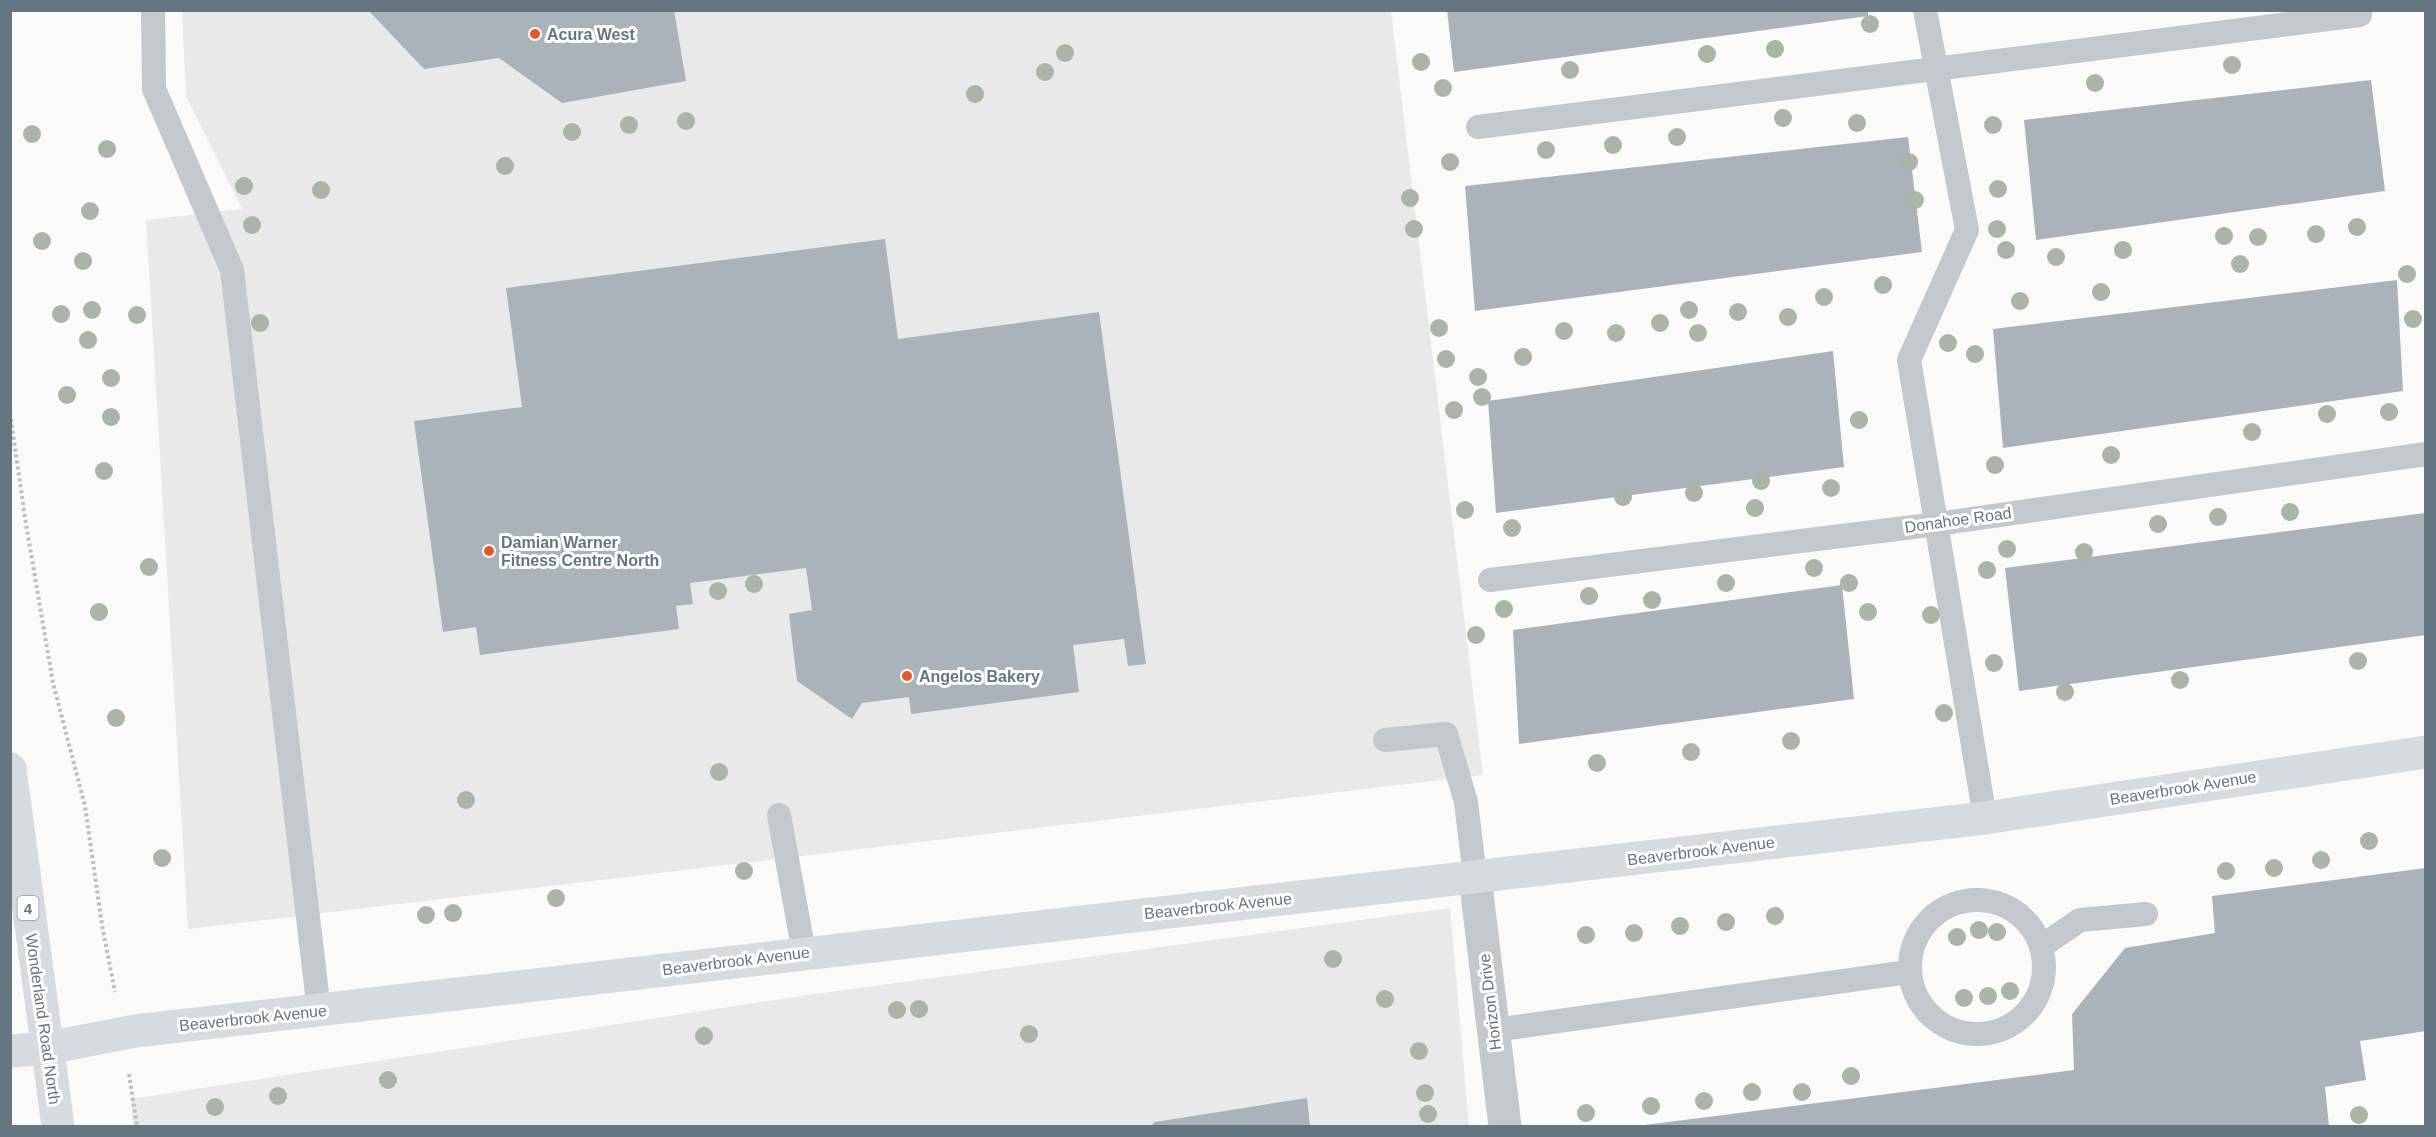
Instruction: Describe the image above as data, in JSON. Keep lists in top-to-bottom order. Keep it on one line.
{"streets":{"street":["Beaverbrook Avenue","4","Horizon Drive","Wonderland Road North"],"lane":["Donahoe Road"]},"crossings":[["Beaverbrook Avenue","Horizon Drive"],["Beaverbrook Avenue","Wonderland Road North"]],"places":["Acura West","Damian Warner Fitness Centre North","Angelos Bakery"]}
